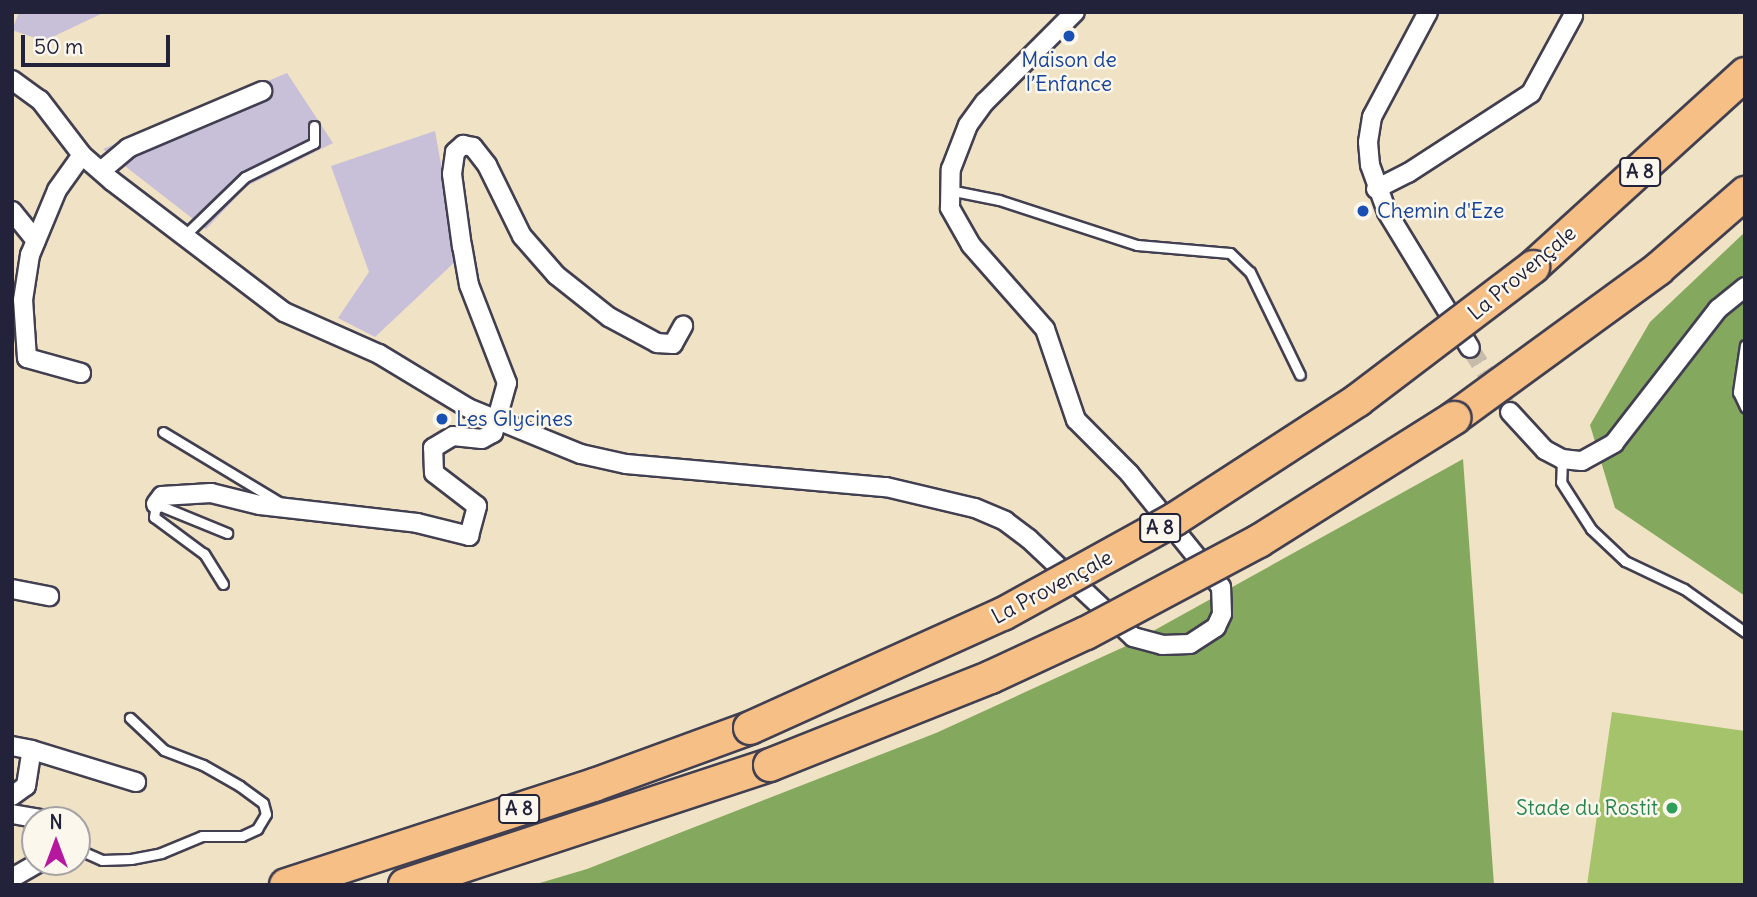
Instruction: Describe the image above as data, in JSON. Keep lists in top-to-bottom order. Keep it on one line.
{"streets":{"highway":["A 8","La Provençale"]},"places":["Maison de l’Enfance","Chemin d'Eze","Les Glycines","Stade du Rostit"],"scale_bar":"50 m","north":"top"}
